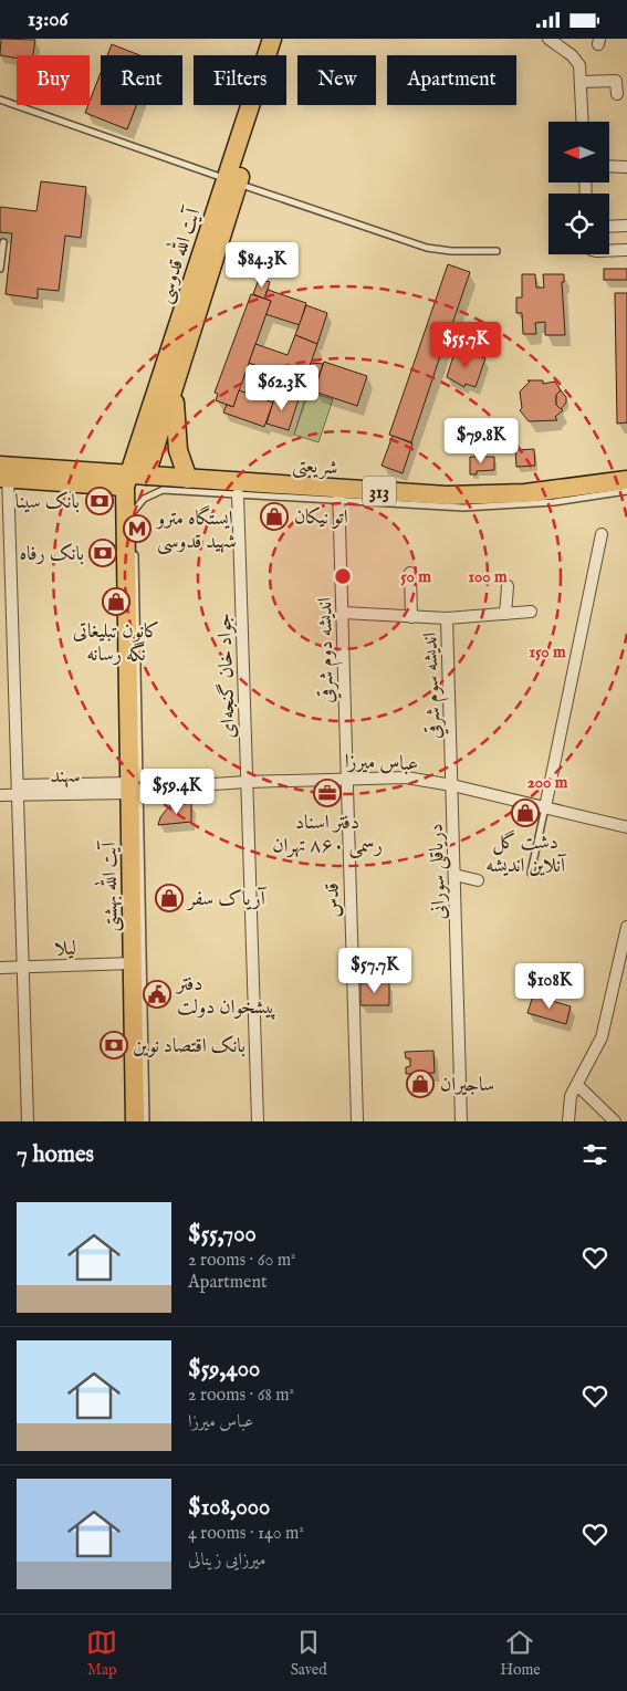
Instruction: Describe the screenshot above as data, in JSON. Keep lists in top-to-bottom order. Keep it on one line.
{"streets":{"main road":["آیت الله قدوسی","شریعتی","313","آیت الله بهشتی"],"street":["انديشه دوم شرقي","جواد خان گنجه‌ای","اندیشه سوم شرقي","عباس میرزا","دریاقلی سورانی","قدس","لیلا"]},"crossings":[["آیت الله قدوسی","شریعتی"],["آیت الله قدوسی","آیت الله بهشتی"],["شریعتی","انديشه دوم شرقي"],["شریعتی","جواد خان گنجه‌ای"],["شریعتی","آیت الله بهشتی"],["انديشه دوم شرقي","عباس میرزا"],["انديشه دوم شرقي","قدس"],["جواد خان گنجه‌ای","عباس میرزا"],["اندیشه سوم شرقي","عباس میرزا"],["اندیشه سوم شرقي","دریاقلی سورانی"],["عباس میرزا","دریاقلی سورانی"],["عباس میرزا","آیت الله بهشتی"],["عباس میرزا","قدس"],["آیت الله بهشتی","لیلا"]],"places":{"bank":["بانک سینا","بانک رفاه","بانک اقتصاد نوین"],"shop":["اتو نیکان","کانون تبلیغاتی نگه رسانه","دشت گل آنلاین اندیشه","آریاک سفر","ساجیران"],"metro station":["ایستگاه مترو شهید قدوسی"],"office":["دفتر اسناد رسمی ۸۶۰ تهران"],"public building":["دفتر پیشخوان دولت"]},"north":"left","page":{"status":"13:06","chip":["Buy","Rent","Filters","New","Apartment"],"price":["$84.3K","$55.7K","$62.3K","$79.8K","$59.4K","$57.7K","$108K"],"heading":"7 homes","list":[{"name":"$55,700","note":"2 rooms · 60 m² · Apartment"},{"name":"$59,400","note":"2 rooms · 68 m² · عباس میرزا"},{"name":"$108,000","note":"4 rooms · 140 m² · میرزایی زینالی"}],"tabs":["Map","Saved","Home"]},"rings":["50 m","100 m","150 m","200 m"]}
